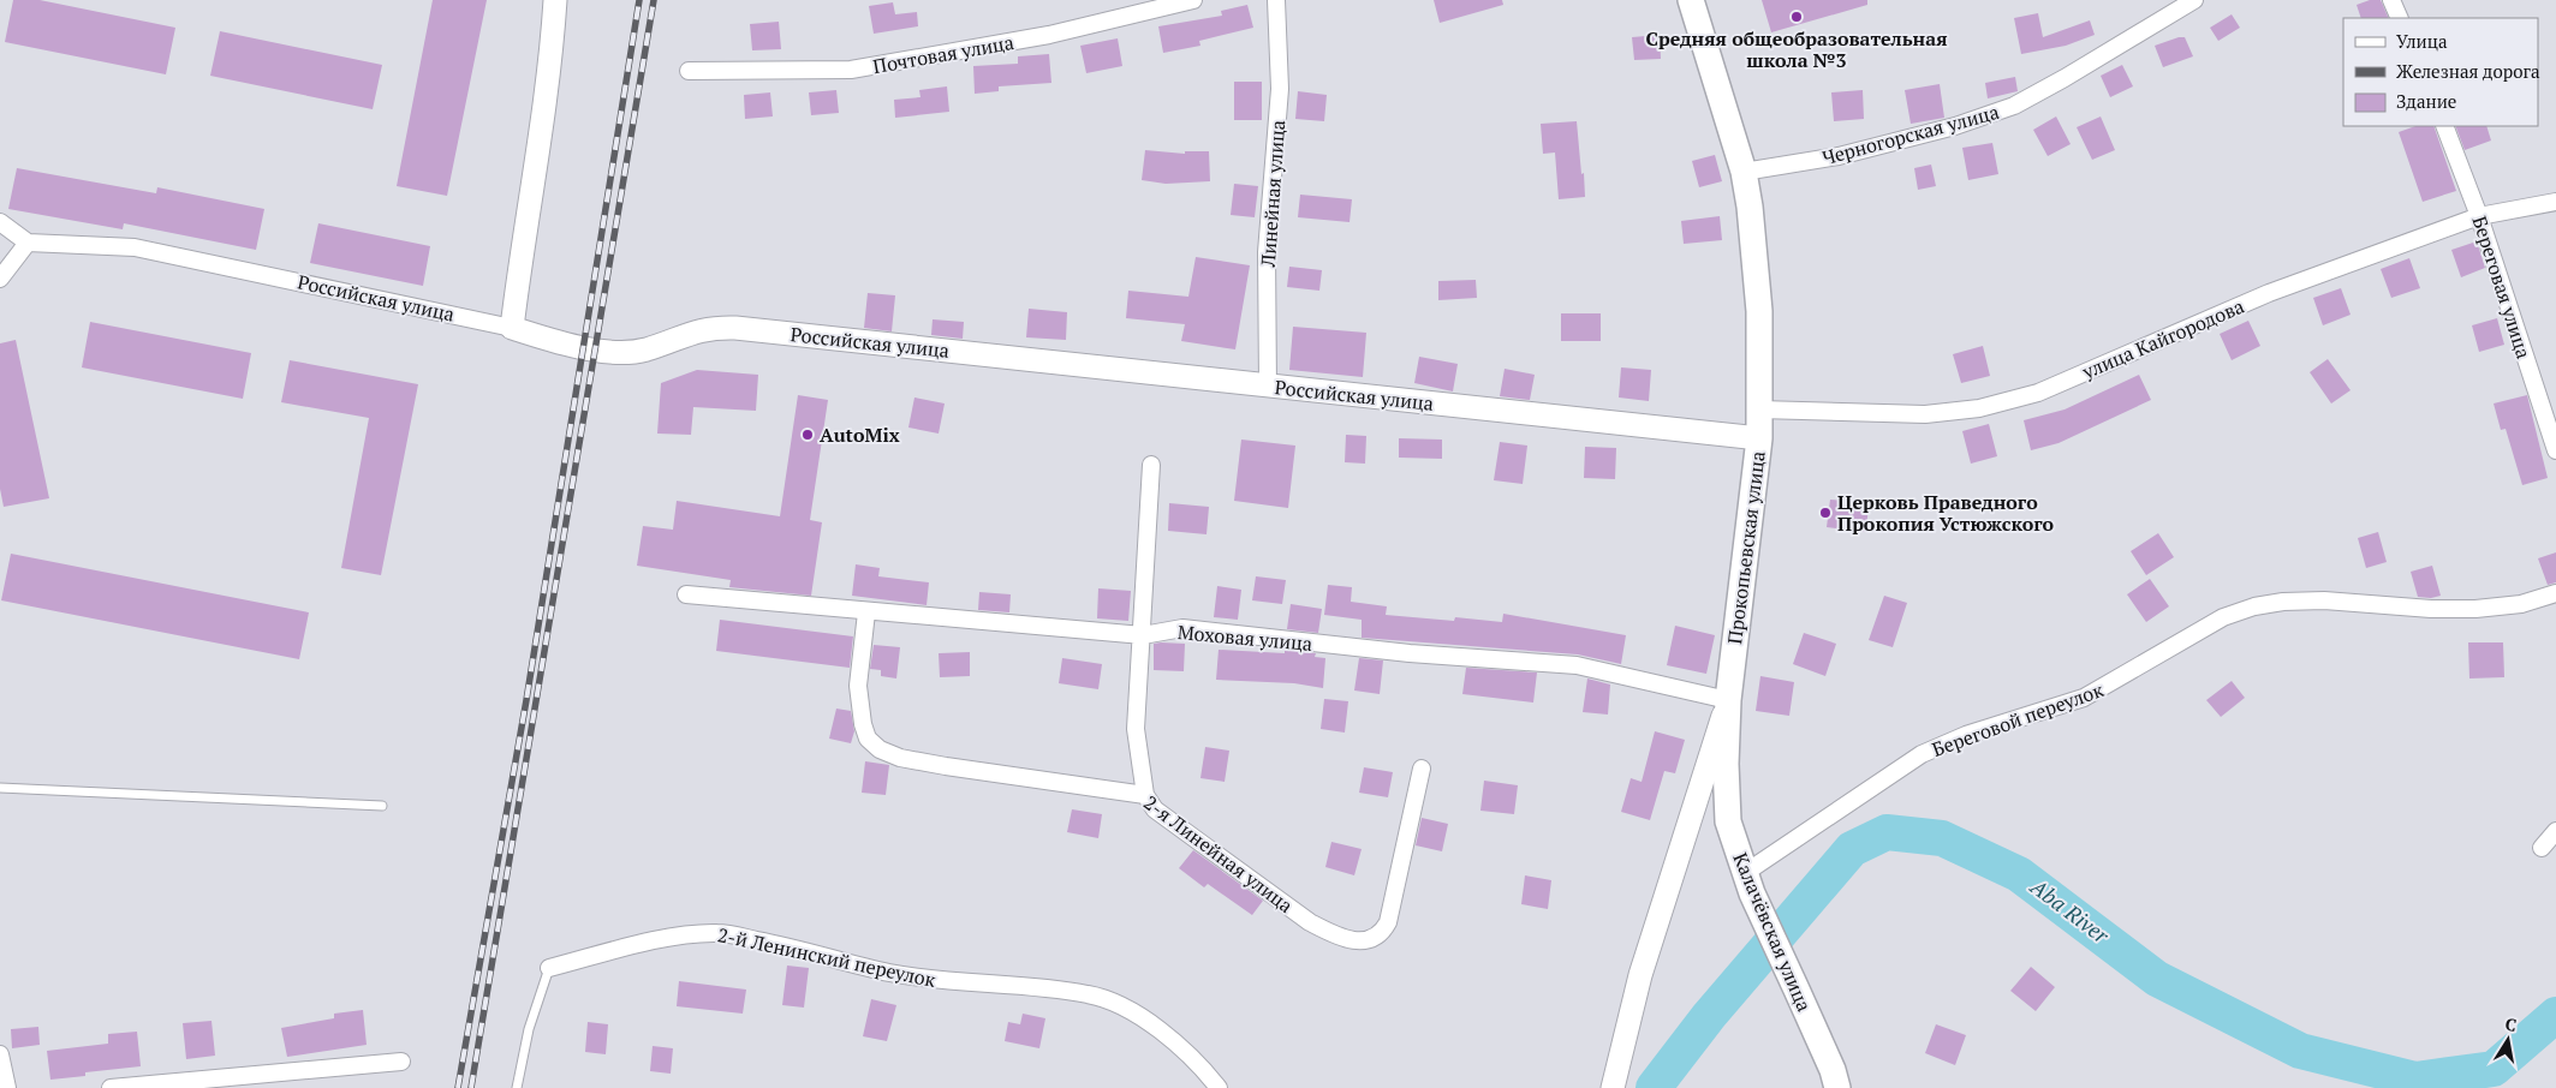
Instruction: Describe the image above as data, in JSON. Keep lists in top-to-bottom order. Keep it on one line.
{"streets":{"main road":["Российская улица","Прокопьевская улица","Калачёвская улица"],"street":["Почтовая улица","Черногорская улица","Линейная улица","Береговая улица","улица Кайгородова","Моховая улица","Береговой переулок","2-я Линейная улица","2-й Ленинский переулок"]},"crossings":[["Черногорская улица","Прокопьевская улица"],["Линейная улица","Российская улица"],["Береговая улица","улица Кайгородова"],["Российская улица","Прокопьевская улица"],["улица Кайгородова","Прокопьевская улица"],["Прокопьевская улица","Моховая улица"],["Прокопьевская улица","Калачёвская улица"],["Моховая улица","2-я Линейная улица"],["Моховая улица","Калачёвская улица"],["Береговой переулок","Калачёвская улица"]],"water":["Aba River"],"places":["Средняя общеобразовательная школа №3","AutoMix","Церковь Праведного Прокопия Устюжского"],"legend":["Улица","Железная дорога","Здание"],"north":"top"}
